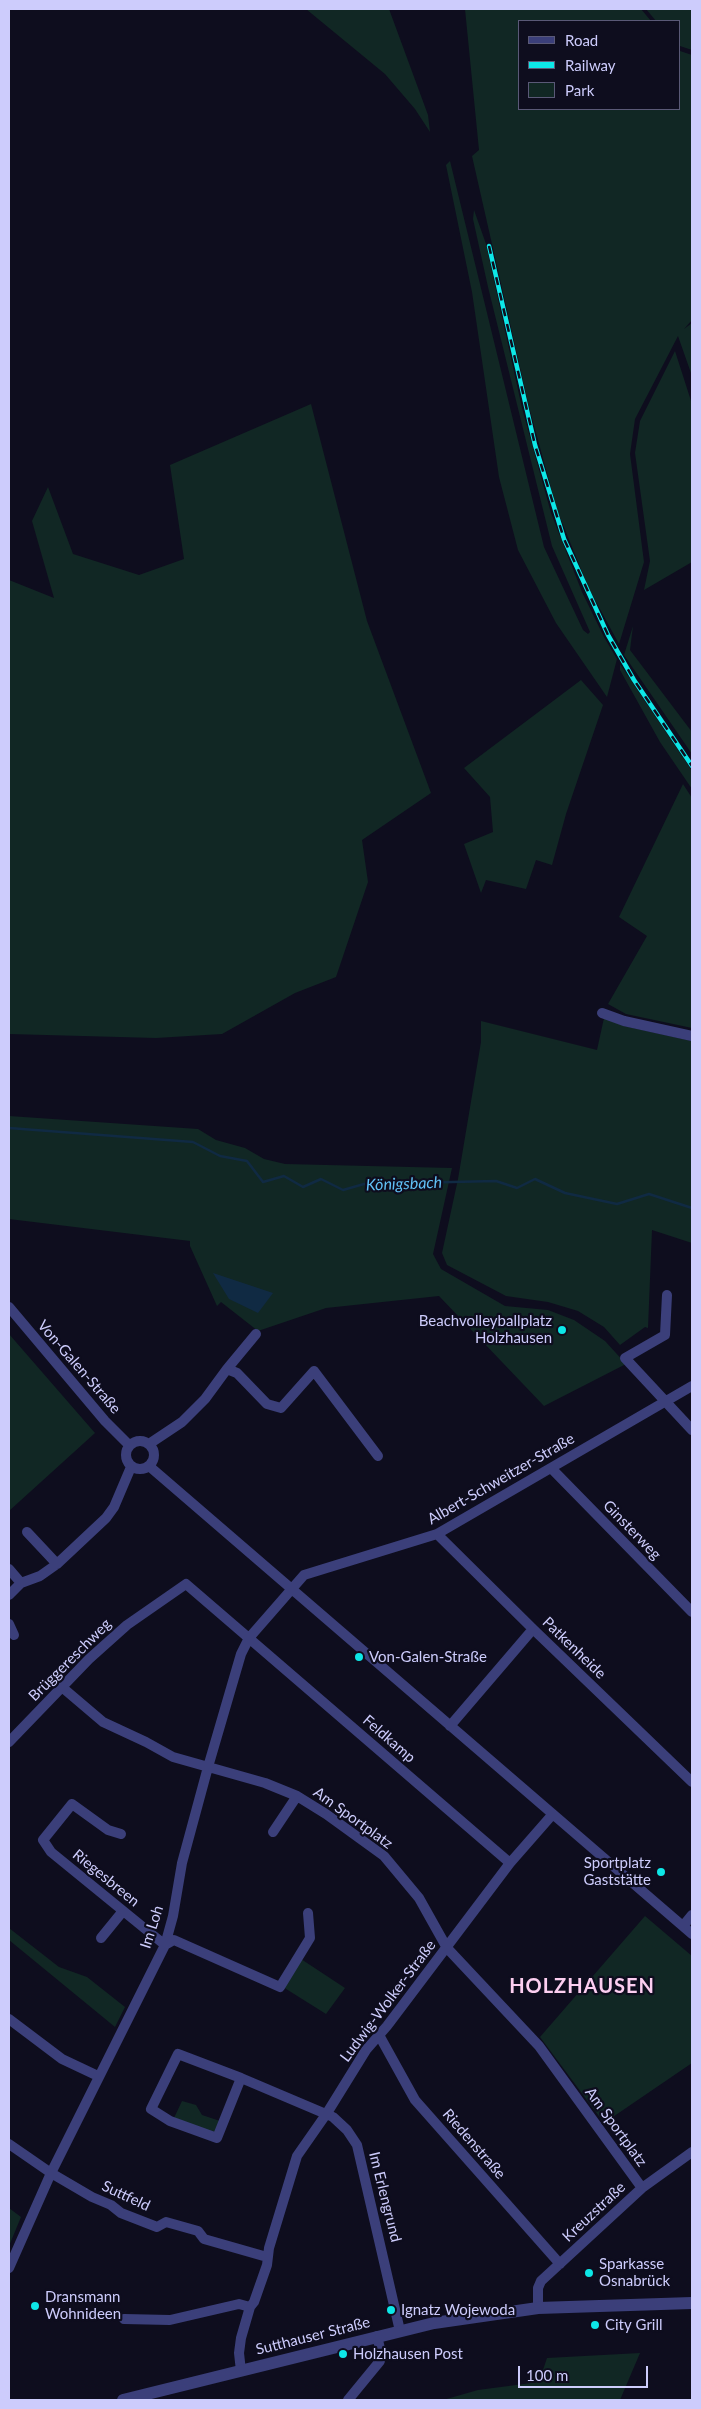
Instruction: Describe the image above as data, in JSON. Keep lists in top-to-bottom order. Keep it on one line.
{"streets":{"street":["Von-Galen-Straße","Albert-Schweitzer-Straße","Ginsterweg","Patkenheide","Brüggereschweg","Feldkamp","Am Sportplatz","Riegesbreen","Im Loh","Ludwig-Wolker-Straße","Riedenstraße","Suttfeld","Im Erlengrund","Kreuzstraße","Sutthauser Straße"]},"crossings":[["Albert-Schweitzer-Straße","Ginsterweg"],["Albert-Schweitzer-Straße","Patkenheide"],["Albert-Schweitzer-Straße","Im Loh"],["Brüggereschweg","Feldkamp"],["Brüggereschweg","Am Sportplatz"],["Brüggereschweg","Im Loh"],["Feldkamp","Im Loh"],["Feldkamp","Ludwig-Wolker-Straße"],["Am Sportplatz","Im Loh"],["Am Sportplatz","Ludwig-Wolker-Straße"],["Am Sportplatz","Kreuzstraße"],["Riegesbreen","Im Loh"],["Im Loh","Suttfeld"],["Ludwig-Wolker-Straße","Riedenstraße"],["Ludwig-Wolker-Straße","Suttfeld"],["Ludwig-Wolker-Straße","Im Erlengrund"],["Ludwig-Wolker-Straße","Sutthauser Straße"],["Riedenstraße","Kreuzstraße"],["Im Erlengrund","Sutthauser Straße"],["Kreuzstraße","Sutthauser Straße"]],"districts":["HOLZHAUSEN"],"water":["Königsbach"],"places":["Beachvolleyballplatz Holzhausen","Von-Galen-Straße","Sportplatz Gaststätte","Sparkasse Osnabrück","Dransmann Wohnideen","Ignatz Wojewoda","City Grill","Holzhausen Post"],"legend":["Road","Railway","Park"],"scale_bar":"100 m"}
